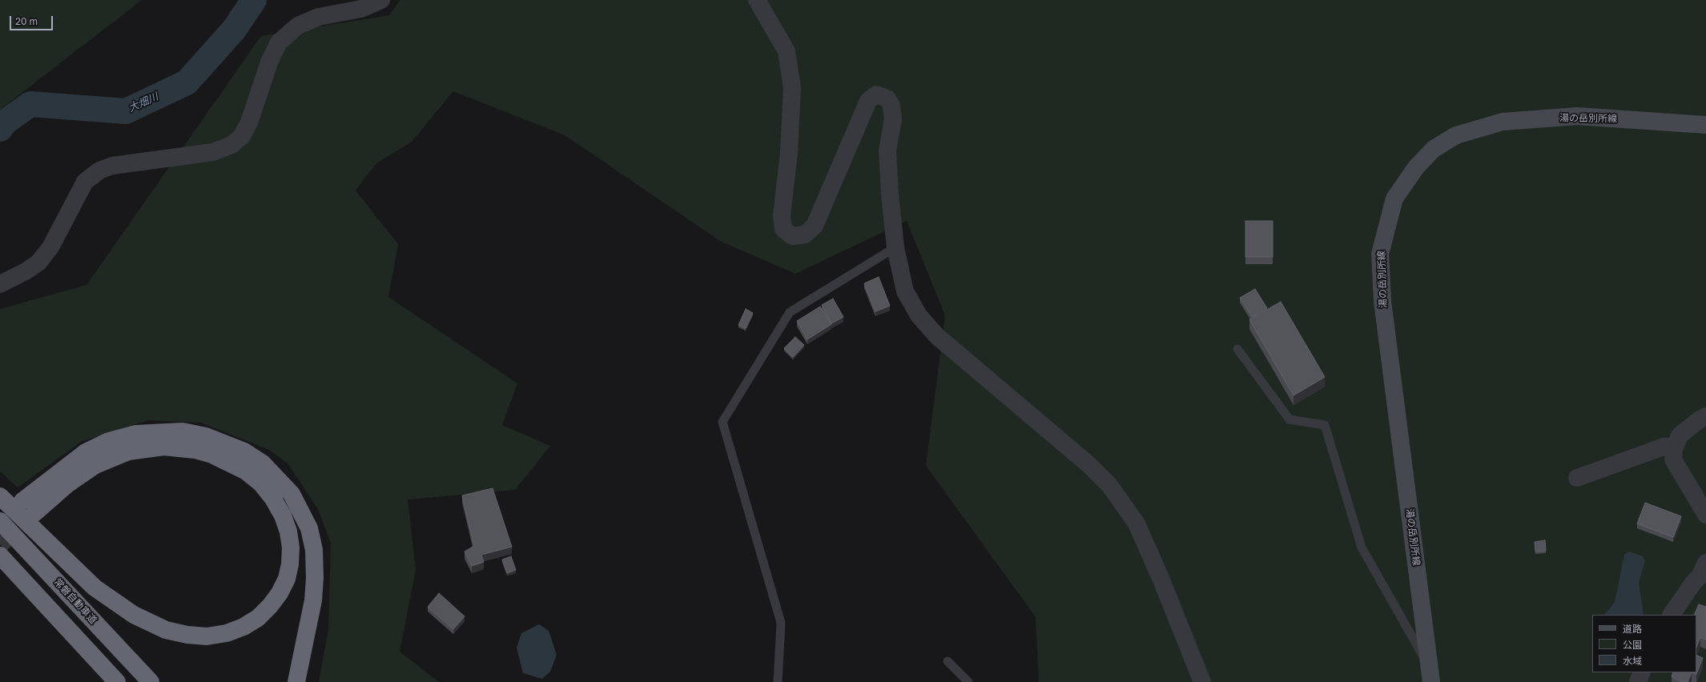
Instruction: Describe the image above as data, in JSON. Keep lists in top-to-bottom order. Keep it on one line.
{"streets":{"highway":["常磐自動車道"],"main road":["湯の岳別所線"]},"water":["大畑川"],"legend":["道路","公園","水域"],"scale_bar":"20 m"}
